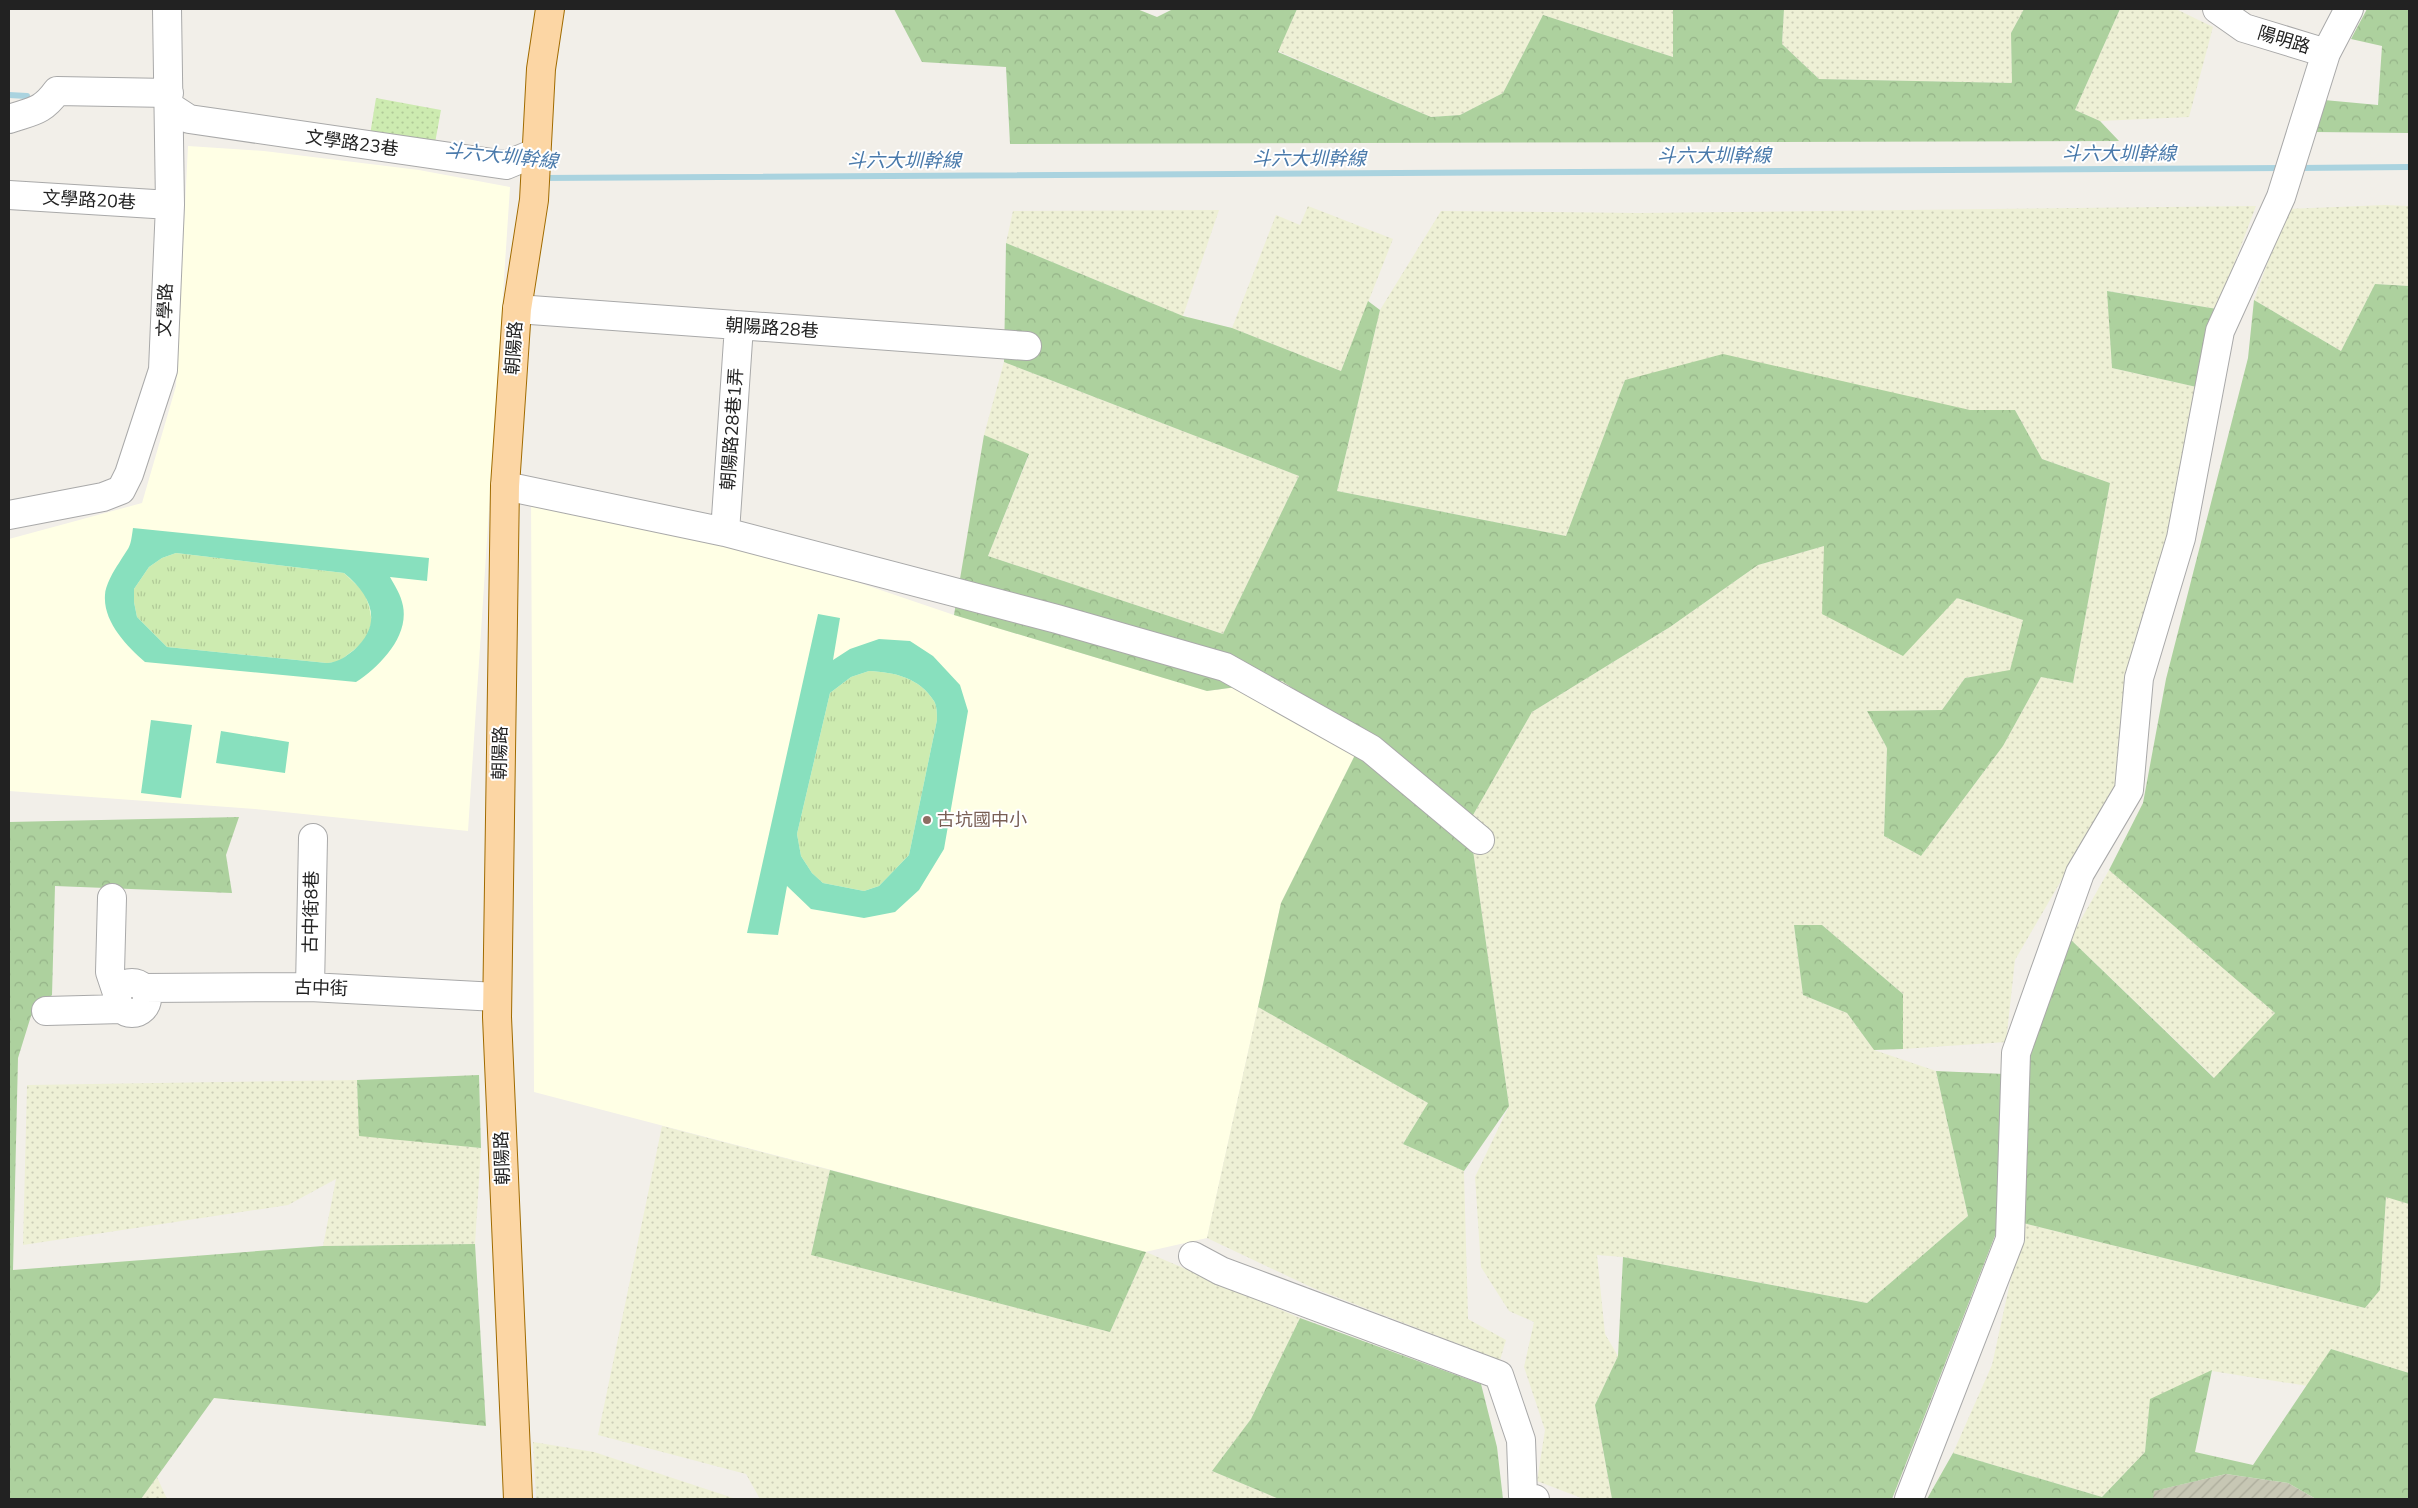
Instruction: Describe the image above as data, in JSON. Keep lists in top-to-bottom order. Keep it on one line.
{"streets":{"main road":["朝陽路"],"street":["陽明路","文學路23巷","文學路20巷","文學路","朝陽路28巷","朝陽路28巷1弄","古中街8巷","古中街"]},"crossings":[["文學路23巷","文學路"],["文學路23巷","朝陽路"],["文學路20巷","文學路"],["朝陽路28巷","朝陽路"],["朝陽路28巷","朝陽路28巷1弄"],["朝陽路","古中街"],["古中街8巷","古中街"]],"water":["斗六大圳幹線"],"places":["古坑國中小"]}
